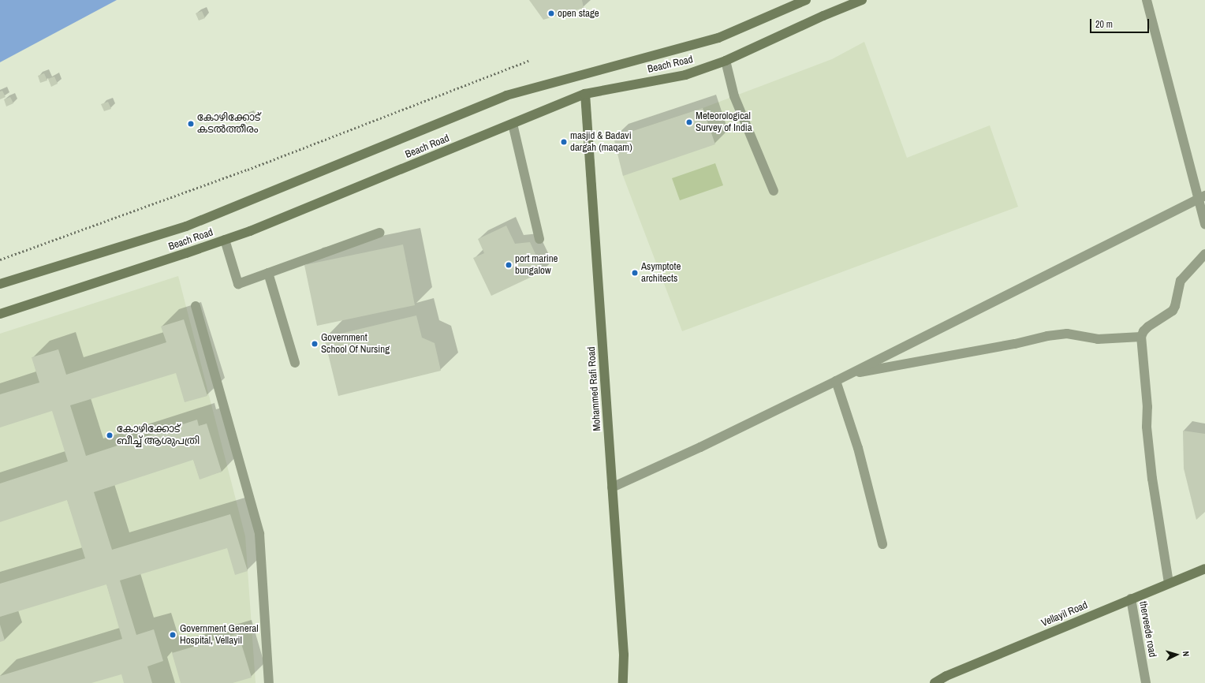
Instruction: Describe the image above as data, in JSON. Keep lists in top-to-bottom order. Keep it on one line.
{"streets":{"main road":["Beach Road","Mohammed Rafi Road","Vellayil Road"],"street":["therveede road"]},"crossings":[["Beach Road","Mohammed Rafi Road"],["Vellayil Road","therveede road"]],"places":["open stage","Meteorological Survey of India","കോഴിക്കോട് കടൽത്തീരം","masjid & Badavi dargah (maqam)","port marine bungalow","Asymptote architects","Government School Of Nursing","കോഴിക്കോട് ബീച്ച് ആശുപത്രി","Government General Hospital, Vellayil"],"scale_bar":"20 m","north":"right"}
